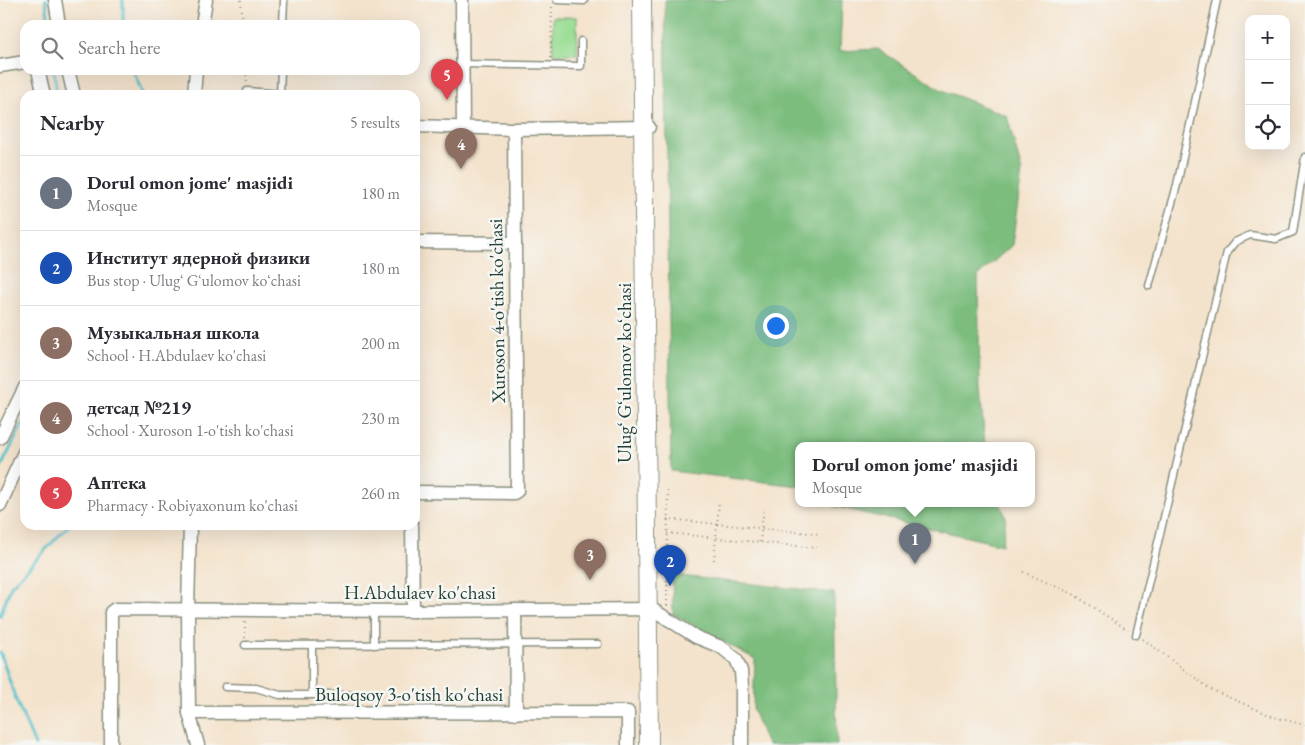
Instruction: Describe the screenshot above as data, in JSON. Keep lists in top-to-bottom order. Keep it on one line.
{"streets":{"main road":["Ulugʻ Gʻulomov koʻchasi"],"street":["Xuroson 4-o'tish ko'chasi","H.Abdulaev ko'chasi","Buloqsoy 3-o'tish ko'chasi"]},"crossings":[["Ulugʻ Gʻulomov koʻchasi","H.Abdulaev ko'chasi"]],"page":{"map_buttons":["+","−"],"search":"Search here","pins":["5","4","1","3","2"],"heading":["Nearby","5 results"],"list":[{"mark":"1","name":"Dorul omon jome' masjidi","note":"Mosque","value":"180 m"},{"mark":"2","name":"Институт ядерной физики","note":"Bus stop · Ulugʻ Gʻulomov koʻchasi","value":"180 m"},{"mark":"3","name":"Музыкальная школа","note":"School · H.Abdulaev ko'chasi","value":"200 m"},{"mark":"4","name":"детсад №219","note":"School · Хuroson 1-o'tish ko'chasi","value":"230 m"},{"mark":"5","name":"Аптека","note":"Pharmacy · Robiyaxonum ko'chasi","value":"260 m"}],"popup":["Dorul omon jome' masjidi","Mosque"]}}
